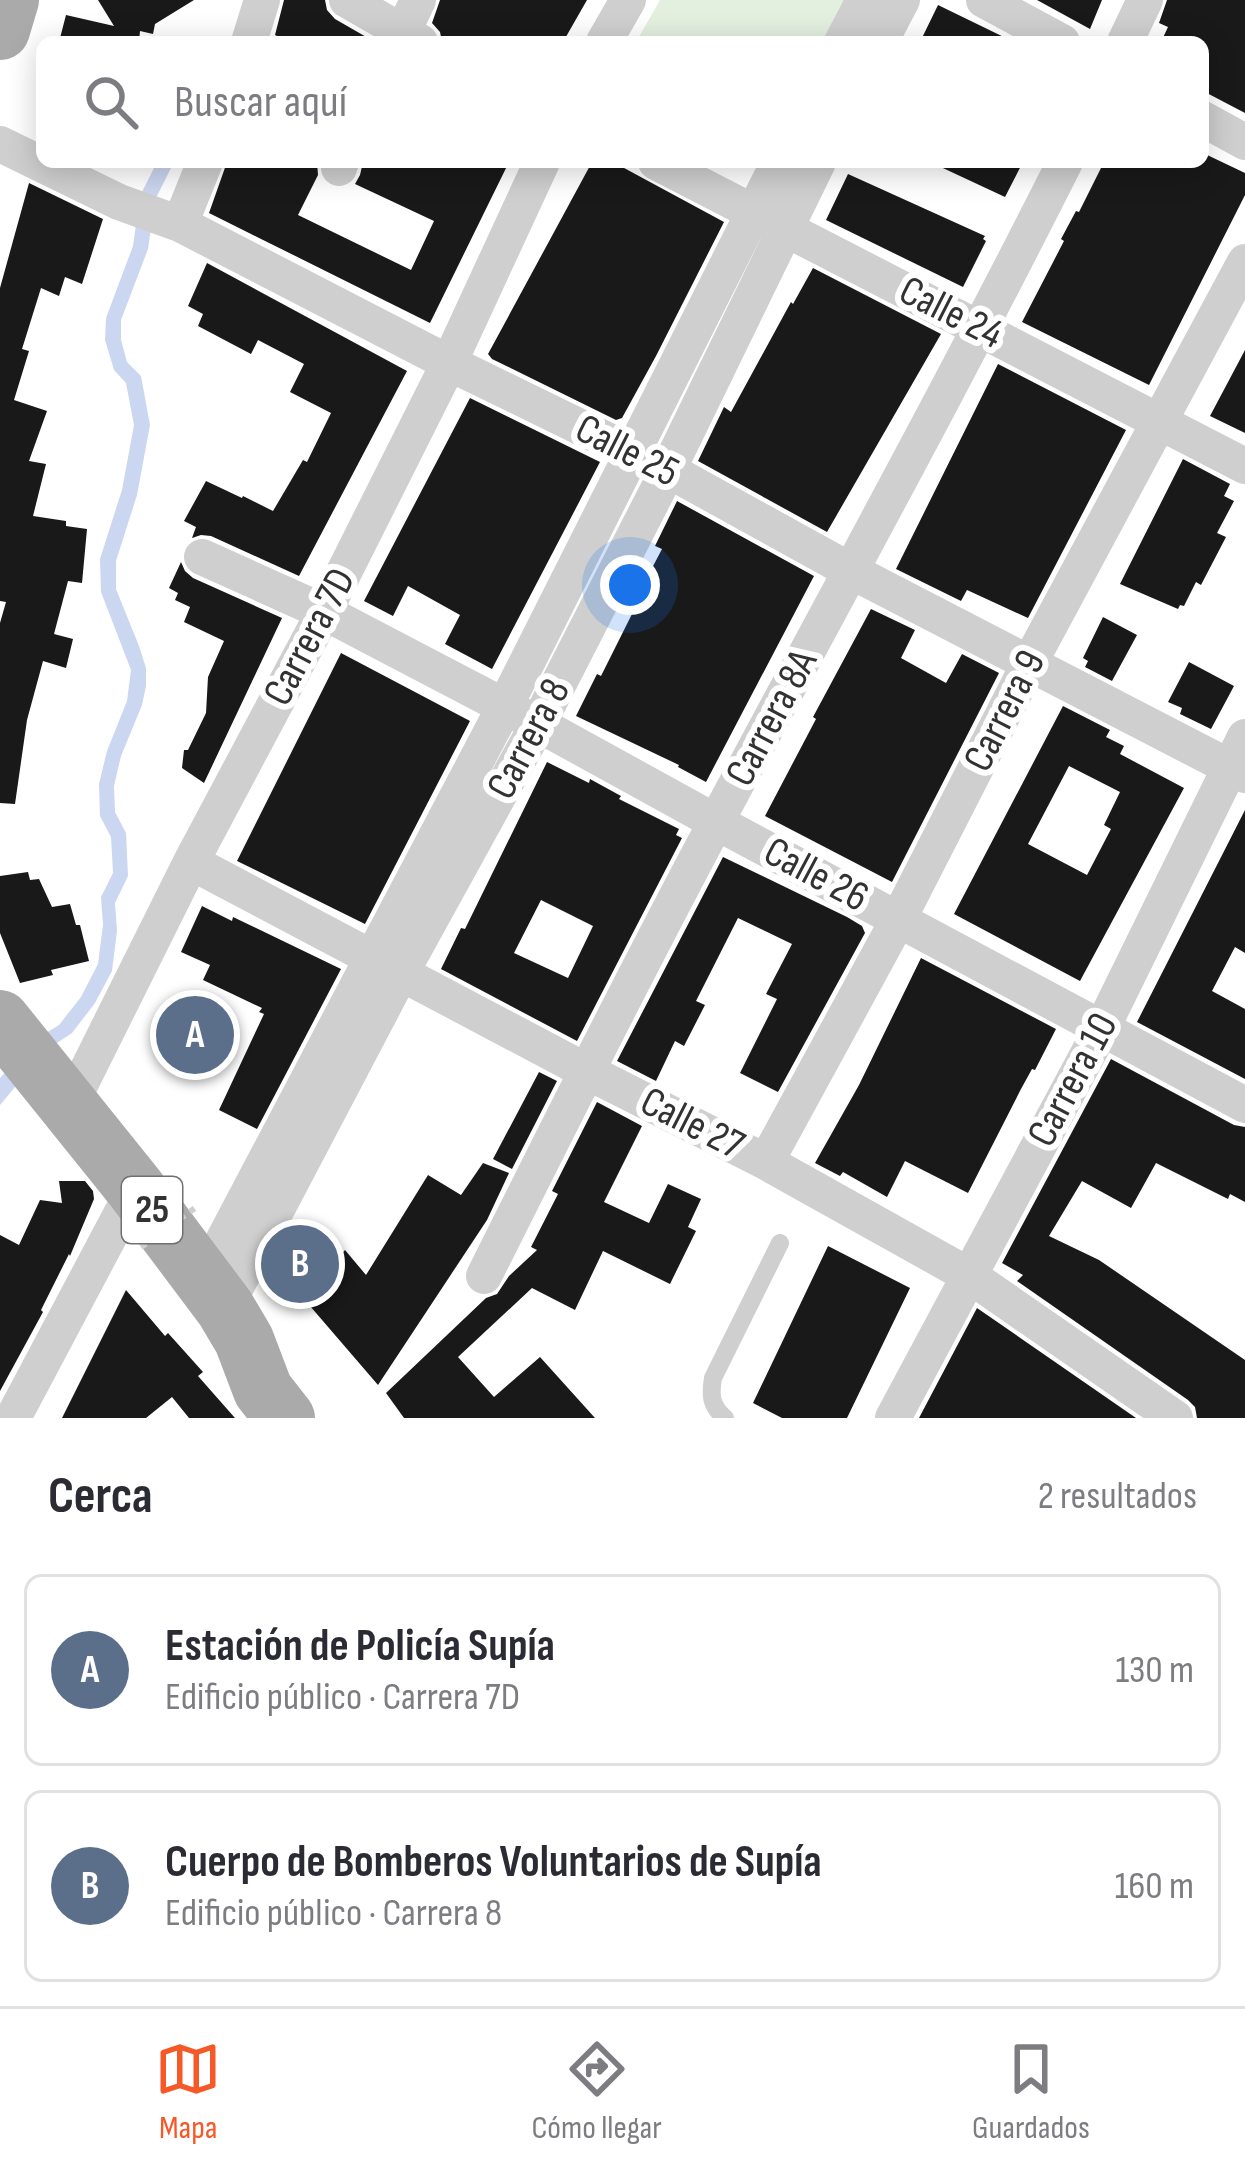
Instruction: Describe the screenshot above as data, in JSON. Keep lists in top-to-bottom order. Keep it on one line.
{"streets":{"main road":["25"],"street":["Calle 24","Calle 25","Carrera 7D","Carrera 9","Carrera 8A","Carrera 8","Calle 26","Carrera 10","Calle 27"]},"crossings":[["Calle 24","Carrera 9"],["Calle 24","Carrera 8A"],["Calle 24","Carrera 8"],["Calle 25","Carrera 7D"],["Calle 25","Carrera 9"],["Calle 25","Carrera 8A"],["Calle 25","Carrera 8"],["Calle 25","Carrera 10"],["Carrera 7D","Calle 26"],["Carrera 7D","Calle 27"],["Carrera 7D","25"],["Carrera 9","Calle 26"],["Carrera 9","Calle 27"],["Carrera 8A","Calle 26"],["Carrera 8A","Calle 27"],["Carrera 8","Calle 26"],["Carrera 8","Calle 27"],["Carrera 8","25"],["Calle 26","Carrera 10"],["Carrera 10","Calle 27"]],"page":{"search":"Buscar aquí","pins":["A","B"],"heading":["Cerca","2 resultados"],"list":[{"mark":"A","name":"Estación de Policía Supía","note":"Edificio público · Carrera 7D","value":"130 m"},{"mark":"B","name":"Cuerpo de Bomberos Voluntarios de Supía","note":"Edificio público · Carrera 8","value":"160 m"}],"nav":["Mapa","Cómo llegar","Guardados"]}}
